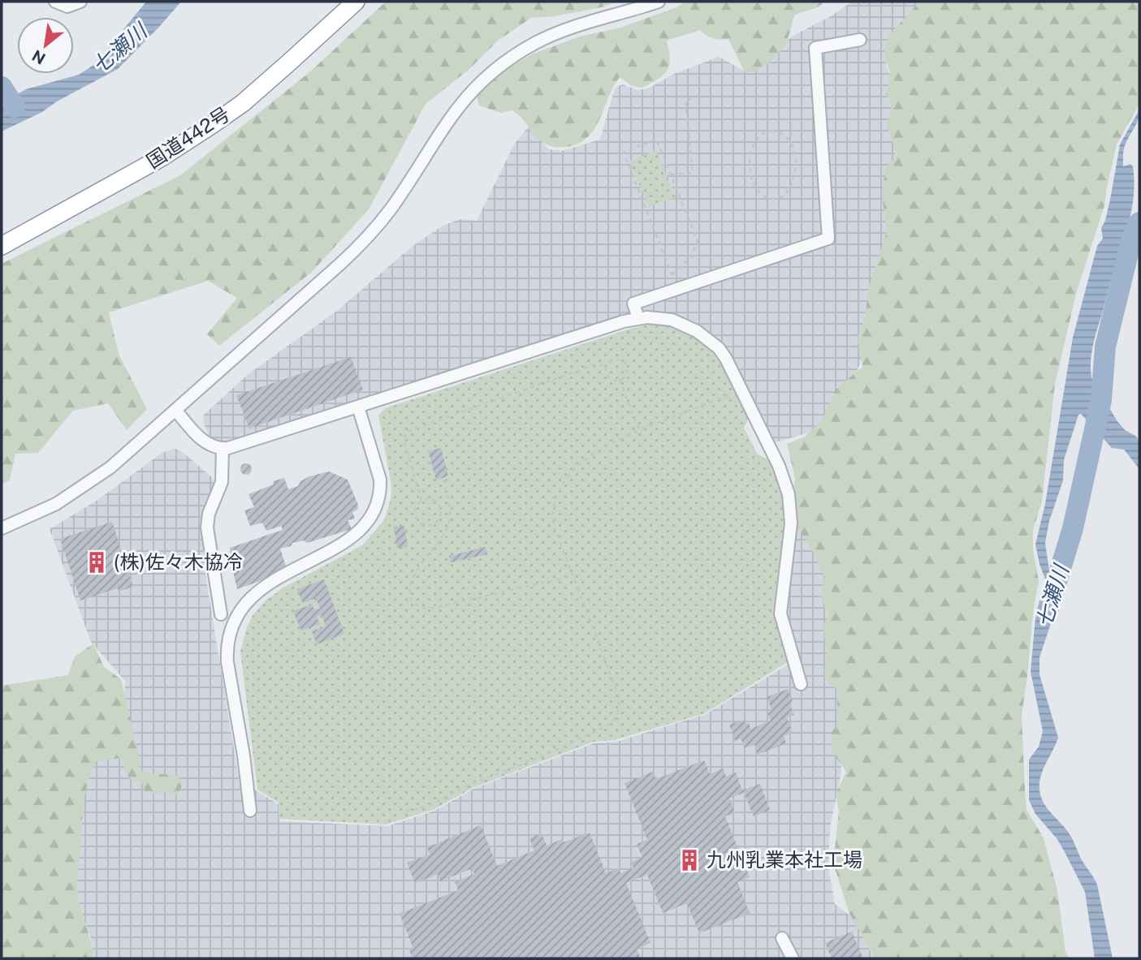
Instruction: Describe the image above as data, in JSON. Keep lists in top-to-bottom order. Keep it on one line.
{"streets":{"highway":["国道442号"]},"water":["七瀬川"],"places":{"building":["(株)佐々木協冷","九州乳業本社工場"]},"north":"bottom left"}
